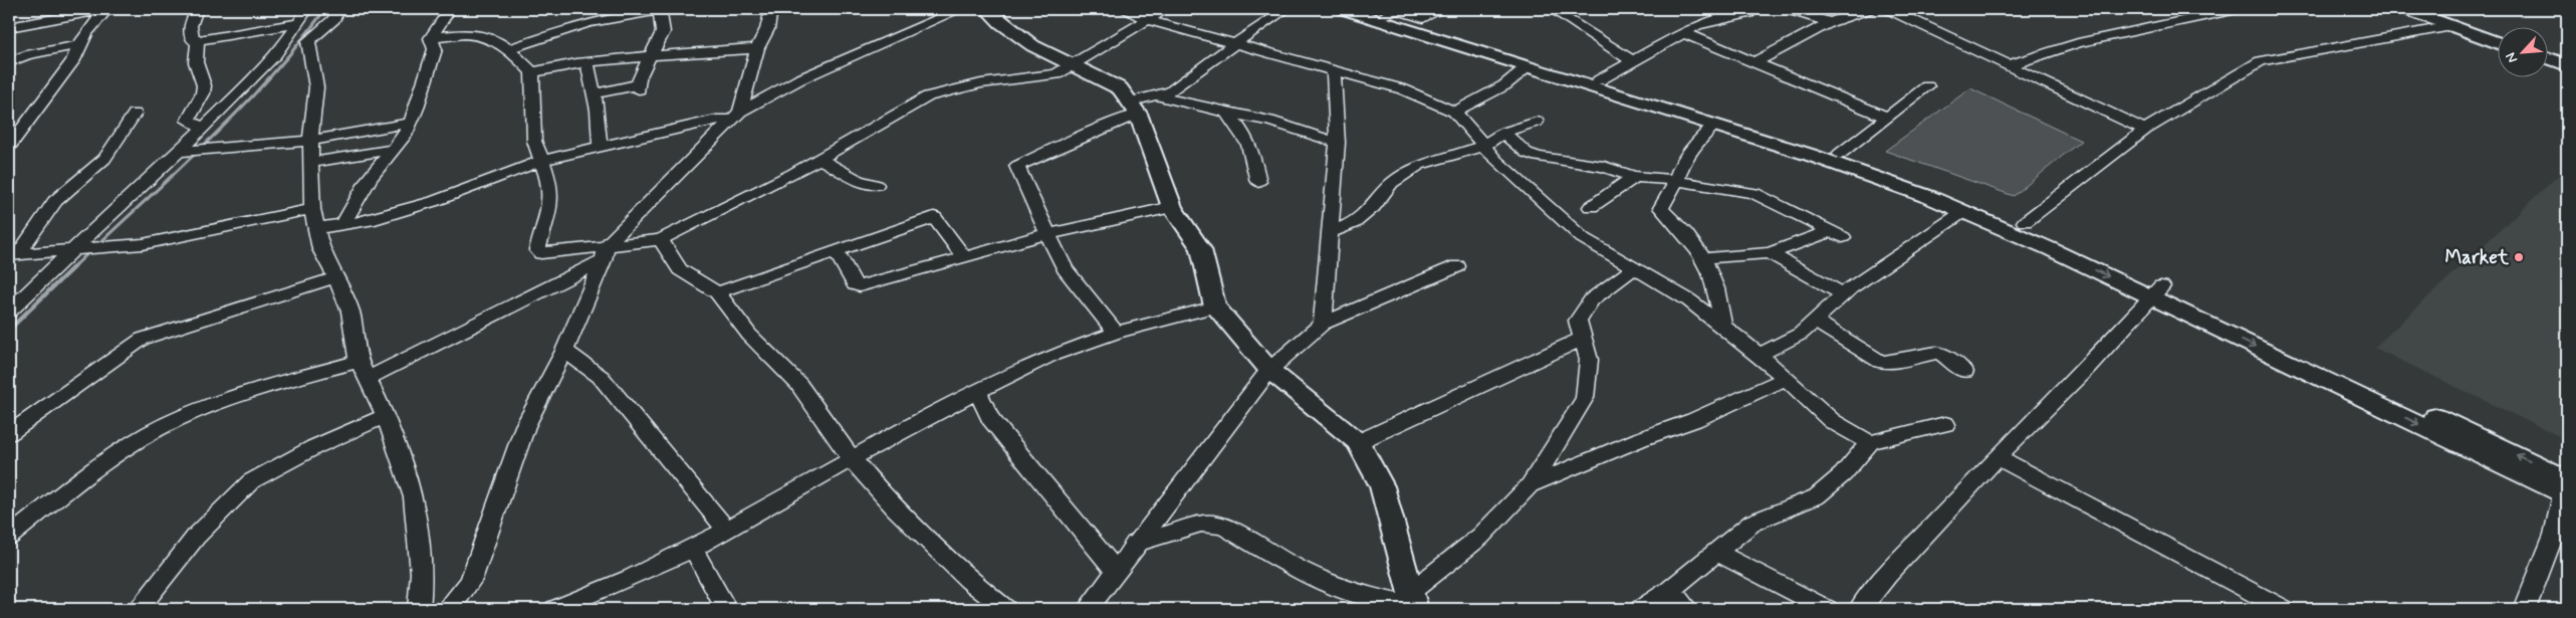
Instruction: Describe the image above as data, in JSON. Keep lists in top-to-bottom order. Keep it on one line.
{"places":["Market"],"north":"bottom left"}
